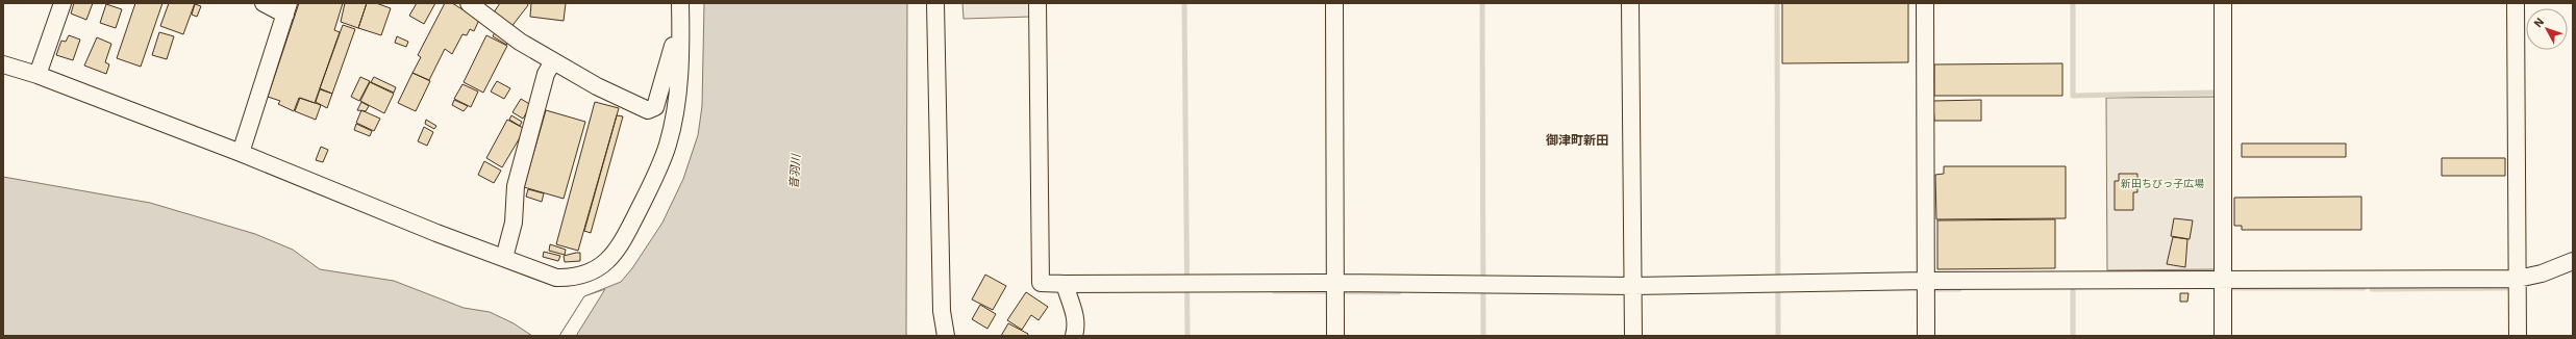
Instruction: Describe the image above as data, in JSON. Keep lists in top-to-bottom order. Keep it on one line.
{"districts":["御津町新田"],"water":["音羽川"],"parks":["新田ちびっ子広場"],"north":"top left"}
